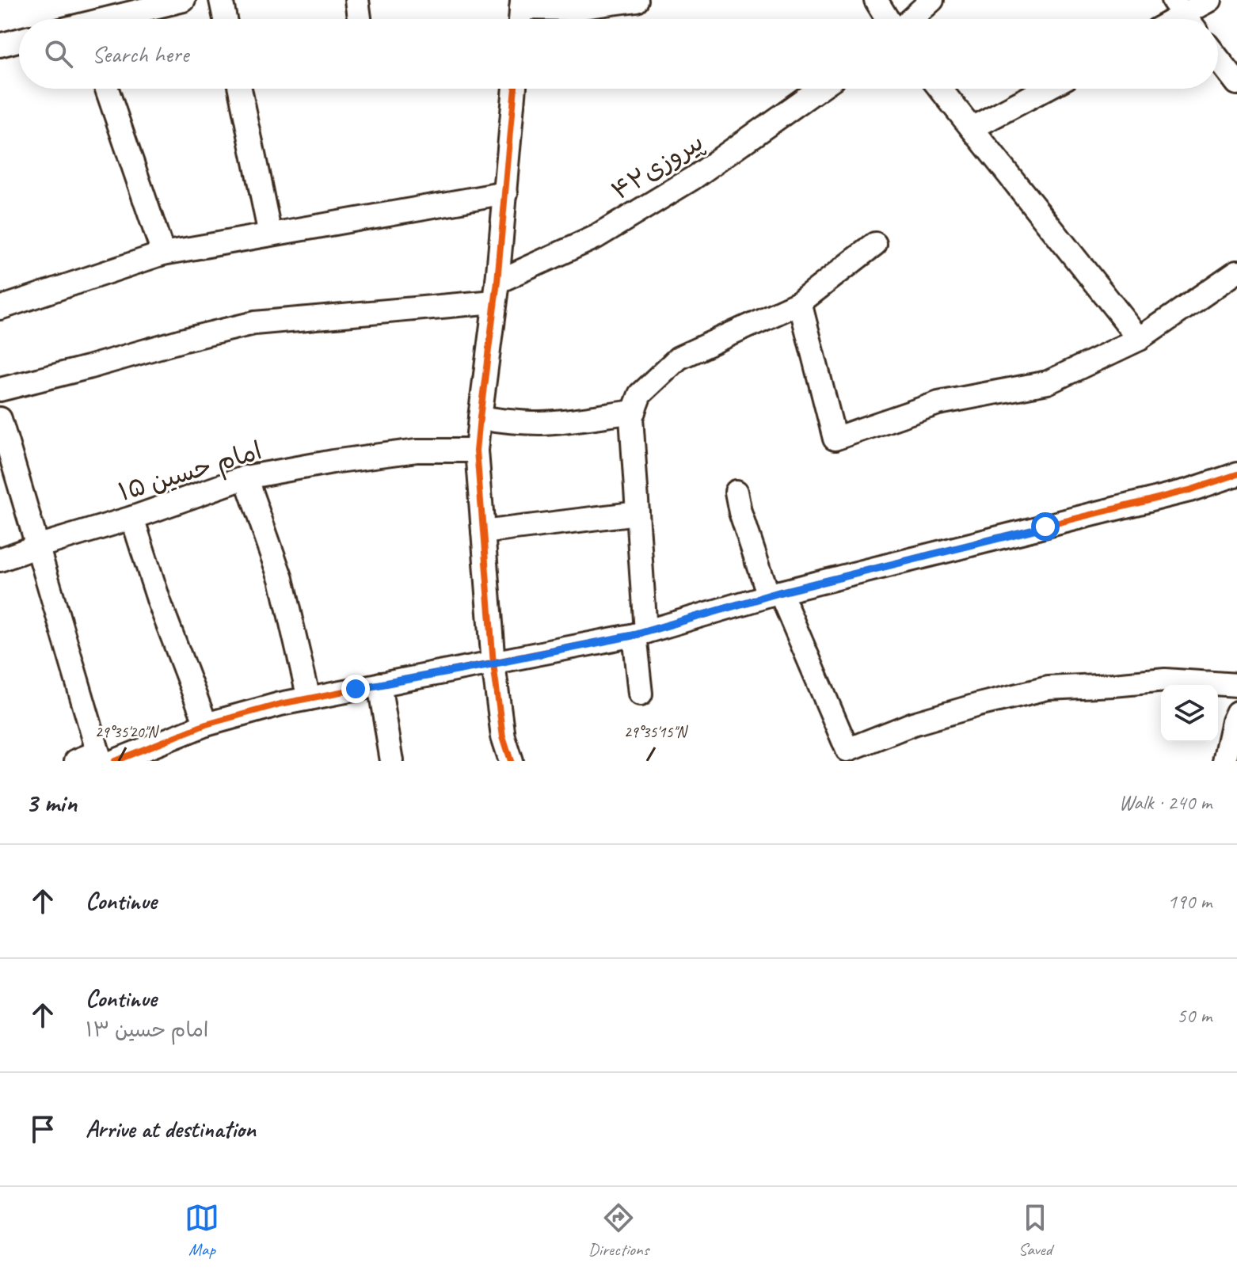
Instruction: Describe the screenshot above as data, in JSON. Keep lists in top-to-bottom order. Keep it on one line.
{"streets":{"street":["پیروزی۴۲","امام حسین ۱۵"]},"page":{"search":"Search here","heading":["3 min","Walk · 240 m"],"list":[["Continue","190 m"],["Continue","امام حسین ۱۳","50 m"],"Arrive at destination"],"nav":["Map","Directions","Saved"]},"coordinates":["29°35'20\"N","29°35'15\"N"]}
